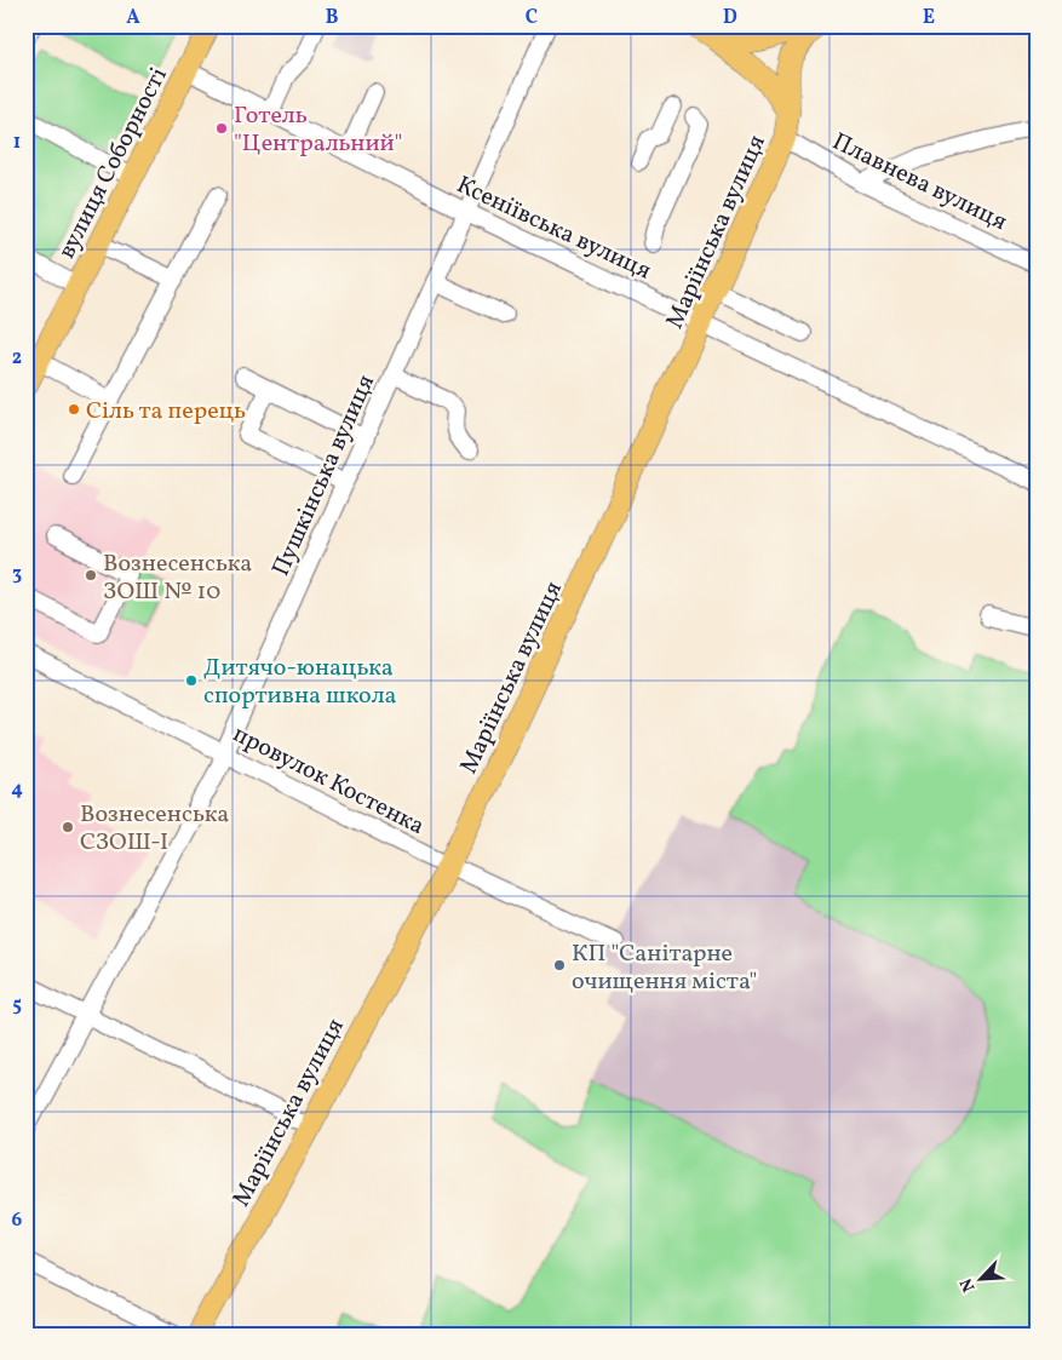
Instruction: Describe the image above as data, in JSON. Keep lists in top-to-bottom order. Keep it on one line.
{"streets":{"main road":["вулиця Соборності","Маріїнська вулиця"],"street":["Плавнева вулиця","Ксеніївська вулиця","Пушкінська вулиця","провулок Костенка"]},"crossings":[["вулиця Соборності","Ксеніївська вулиця"],["Плавнева вулиця","Маріїнська вулиця"],["Ксеніївська вулиця","Маріїнська вулиця"],["Ксеніївська вулиця","Пушкінська вулиця"],["Маріїнська вулиця","провулок Костенка"],["Пушкінська вулиця","провулок Костенка"]],"places":["Готель \"Центральний\"","Сіль та перець","Вознесенська ЗОШ № 10","Дитячо-юнацька спортивна школа","Вознесенська СЗОШ-І","КП \"Санітарне очищення міста\""],"north":"bottom left","grid":{"columns":["A","B","C","D","E"],"rows":["1","2","3","4","5","6"]}}
